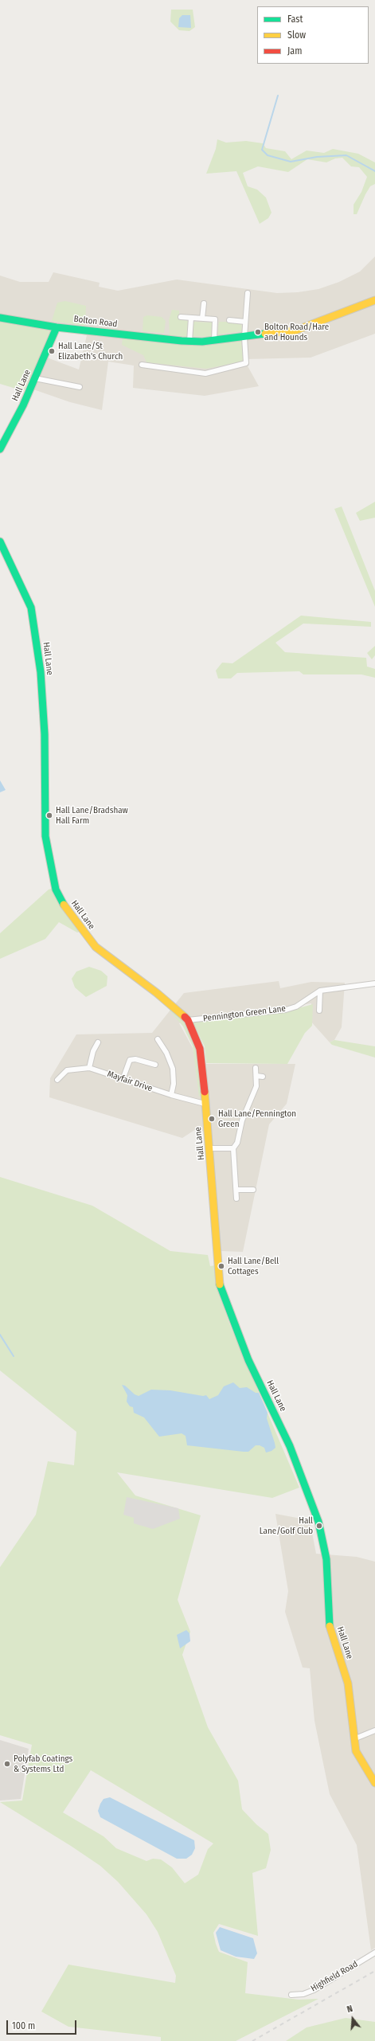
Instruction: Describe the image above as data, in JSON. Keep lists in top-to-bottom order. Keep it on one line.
{"streets":{"street":["Bolton Road","Hall Lane","Pennington Green Lane","Mayfair Drive","Highfield Road"]},"crossings":[["Bolton Road","Hall Lane"],["Hall Lane","Pennington Green Lane"],["Hall Lane","Mayfair Drive"]],"places":["Bolton Road/Hare and Hounds","Hall Lane/St Elizabeth's Church","Hall Lane/Bradshaw Hall Farm","Hall Lane/Pennington Green","Hall Lane/Bell Cottages","Hall Lane/Golf Club","Polyfab Coatings & Systems Ltd"],"legend":["Fast","Slow","Jam"],"scale_bar":"100 m","north":"top"}
